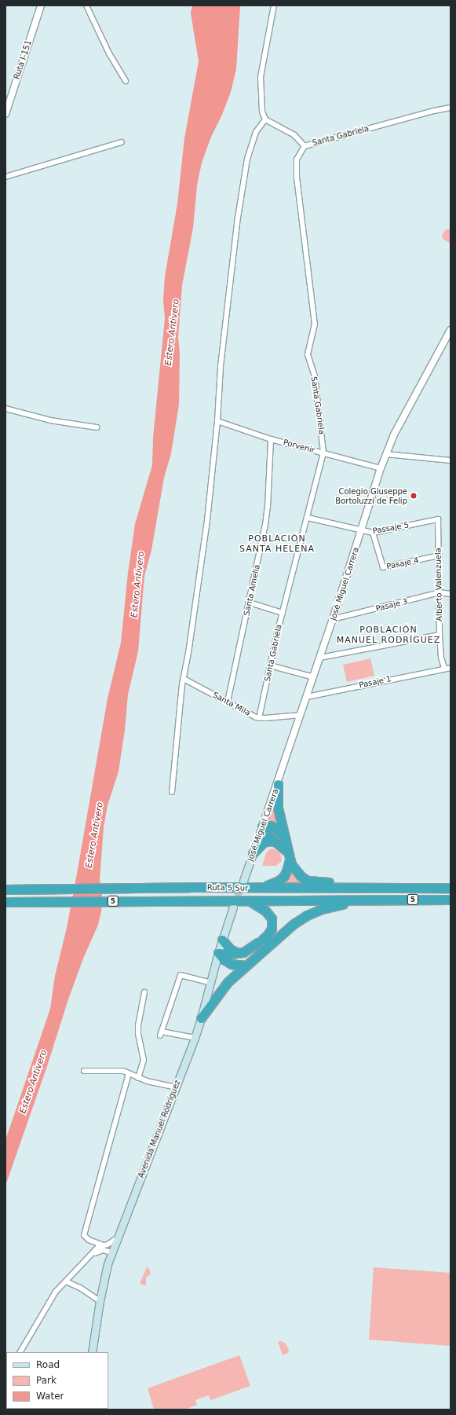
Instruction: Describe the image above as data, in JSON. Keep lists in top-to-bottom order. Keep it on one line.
{"streets":{"highway":["Ruta 5 Sur","5"],"main road":["José Miguel Carrera","Avenida Manuel Rodríguez"],"street":["Ruta I-151","Santa Gabriela","Porvenir","Passaje 5","Pasaje 4","Alberto Valenzuela","Santa Amelia","Pasaje 3","Pasaje 1","Santa Mila"]},"crossings":[["Santa Gabriela","Porvenir"],["Santa Gabriela","Passaje 5"],["Santa Gabriela","Santa Mila"],["Porvenir","José Miguel Carrera"],["Porvenir","Santa Amelia"],["Passaje 5","Pasaje 4"],["Passaje 5","José Miguel Carrera"],["Passaje 5","Alberto Valenzuela"],["Pasaje 4","Alberto Valenzuela"],["José Miguel Carrera","Pasaje 3"],["José Miguel Carrera","Pasaje 1"],["José Miguel Carrera","Santa Mila"],["Alberto Valenzuela","Pasaje 3"],["Alberto Valenzuela","Pasaje 1"],["Santa Amelia","Santa Mila"]],"districts":["POBLACIÓN SANTA HELENA","POBLACIÓN MANUEL RODRÍGUEZ"],"water":["Estero Antivero"],"places":["Colegio Giuseppe Bortoluzzi de Felip"],"legend":["Road","Park","Water"]}
